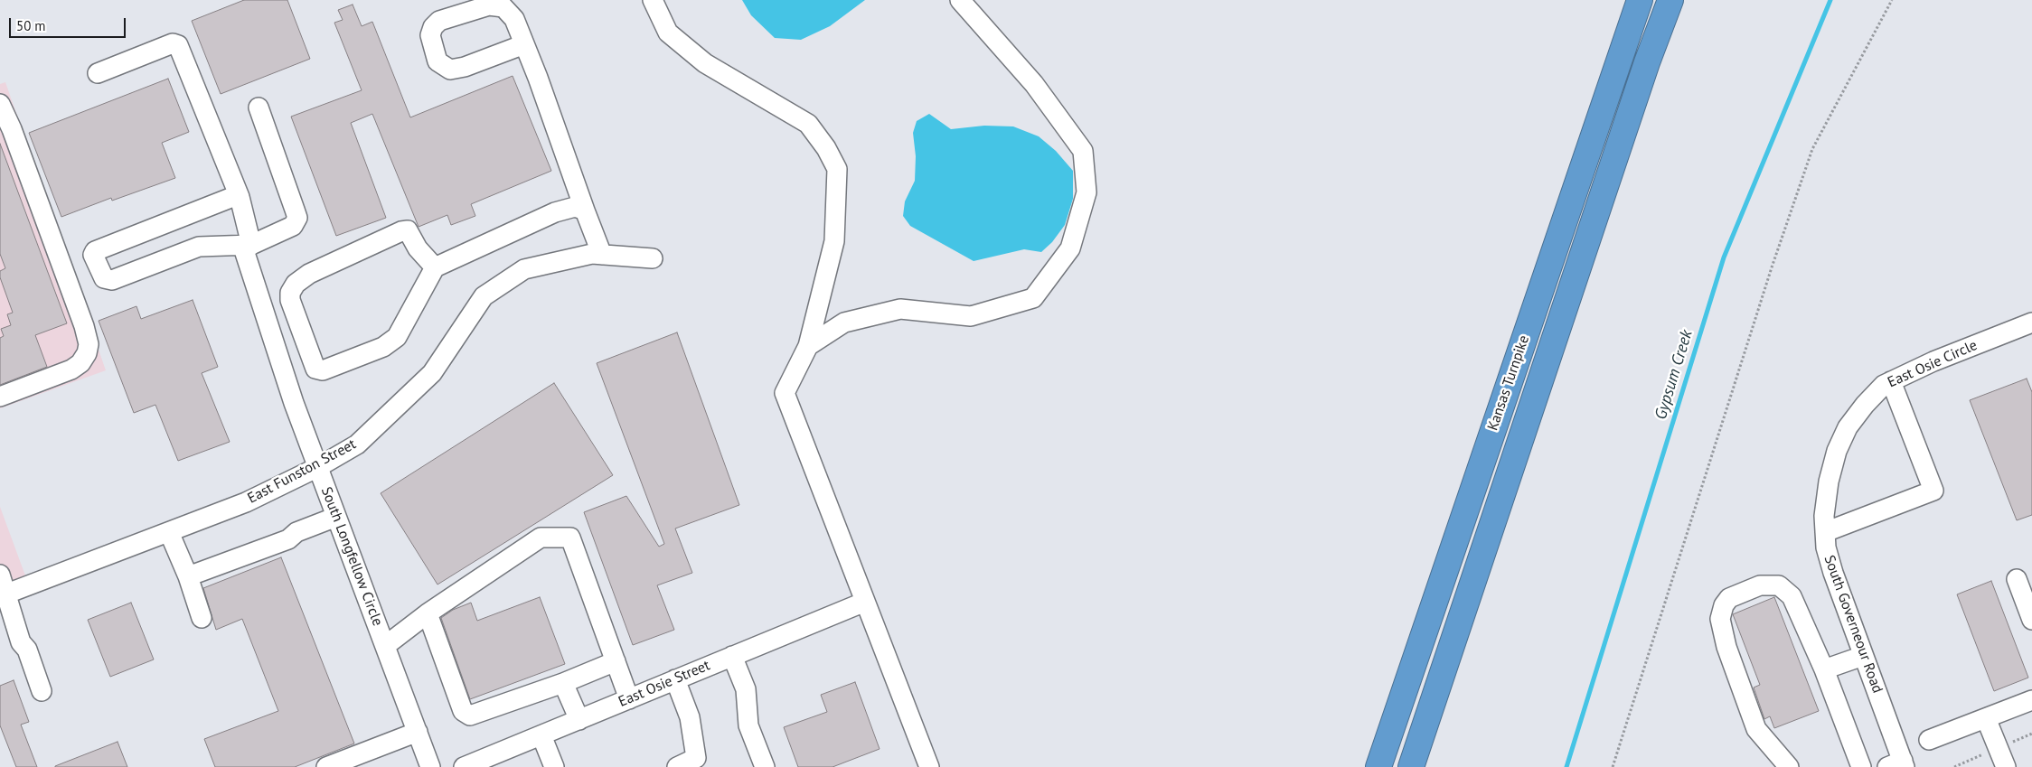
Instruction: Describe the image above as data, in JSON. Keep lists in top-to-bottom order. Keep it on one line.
{"streets":{"highway":["Kansas Turnpike"],"street":["East Osie Circle","East Funston Street","South Longfellow Circle","South Governeour Road","East Osie Street"]},"crossings":[["East Osie Circle","South Governeour Road"],["East Funston Street","South Longfellow Circle"]],"water":["Gypsum Creek"],"scale_bar":"50 m"}
